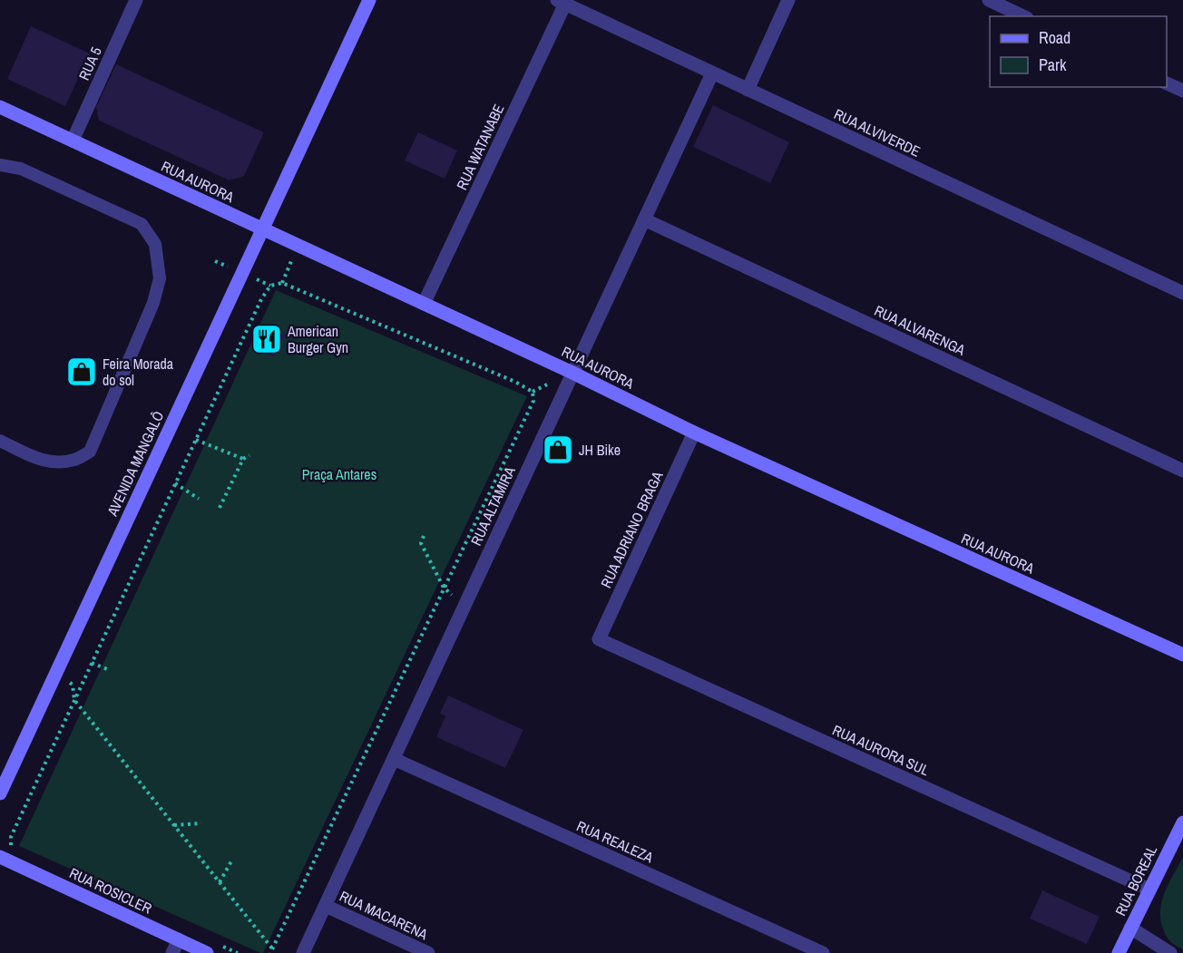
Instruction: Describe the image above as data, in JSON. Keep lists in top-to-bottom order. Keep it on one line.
{"streets":{"street":["RUA 5","RUA ALVIVERDE","RUA WATANABE","RUA AURORA","RUA ALVARENGA","AVENIDA MANGALÔ","RUA ALTAMIRA","RUA ADRIANO BRAGA","RUA AURORA SUL","RUA REALEZA","RUA BOREAL","RUA ROSICLER","RUA MACARENA"]},"crossings":[["RUA 5","RUA AURORA"],["RUA ALVIVERDE","RUA WATANABE"],["RUA ALVIVERDE","RUA ALTAMIRA"],["RUA WATANABE","RUA AURORA"],["RUA AURORA","AVENIDA MANGALÔ"],["RUA AURORA","RUA ALTAMIRA"],["RUA AURORA","RUA ADRIANO BRAGA"],["RUA ALVARENGA","RUA ALTAMIRA"],["RUA ALTAMIRA","RUA REALEZA"],["RUA ALTAMIRA","RUA MACARENA"],["RUA ADRIANO BRAGA","RUA AURORA SUL"],["RUA AURORA SUL","RUA BOREAL"]],"parks":["Praça Antares"],"places":{"restaurant":["American Burger Gyn"],"shop":["Feira Morada do sol","JH Bike"]},"legend":["Road","Park"]}
